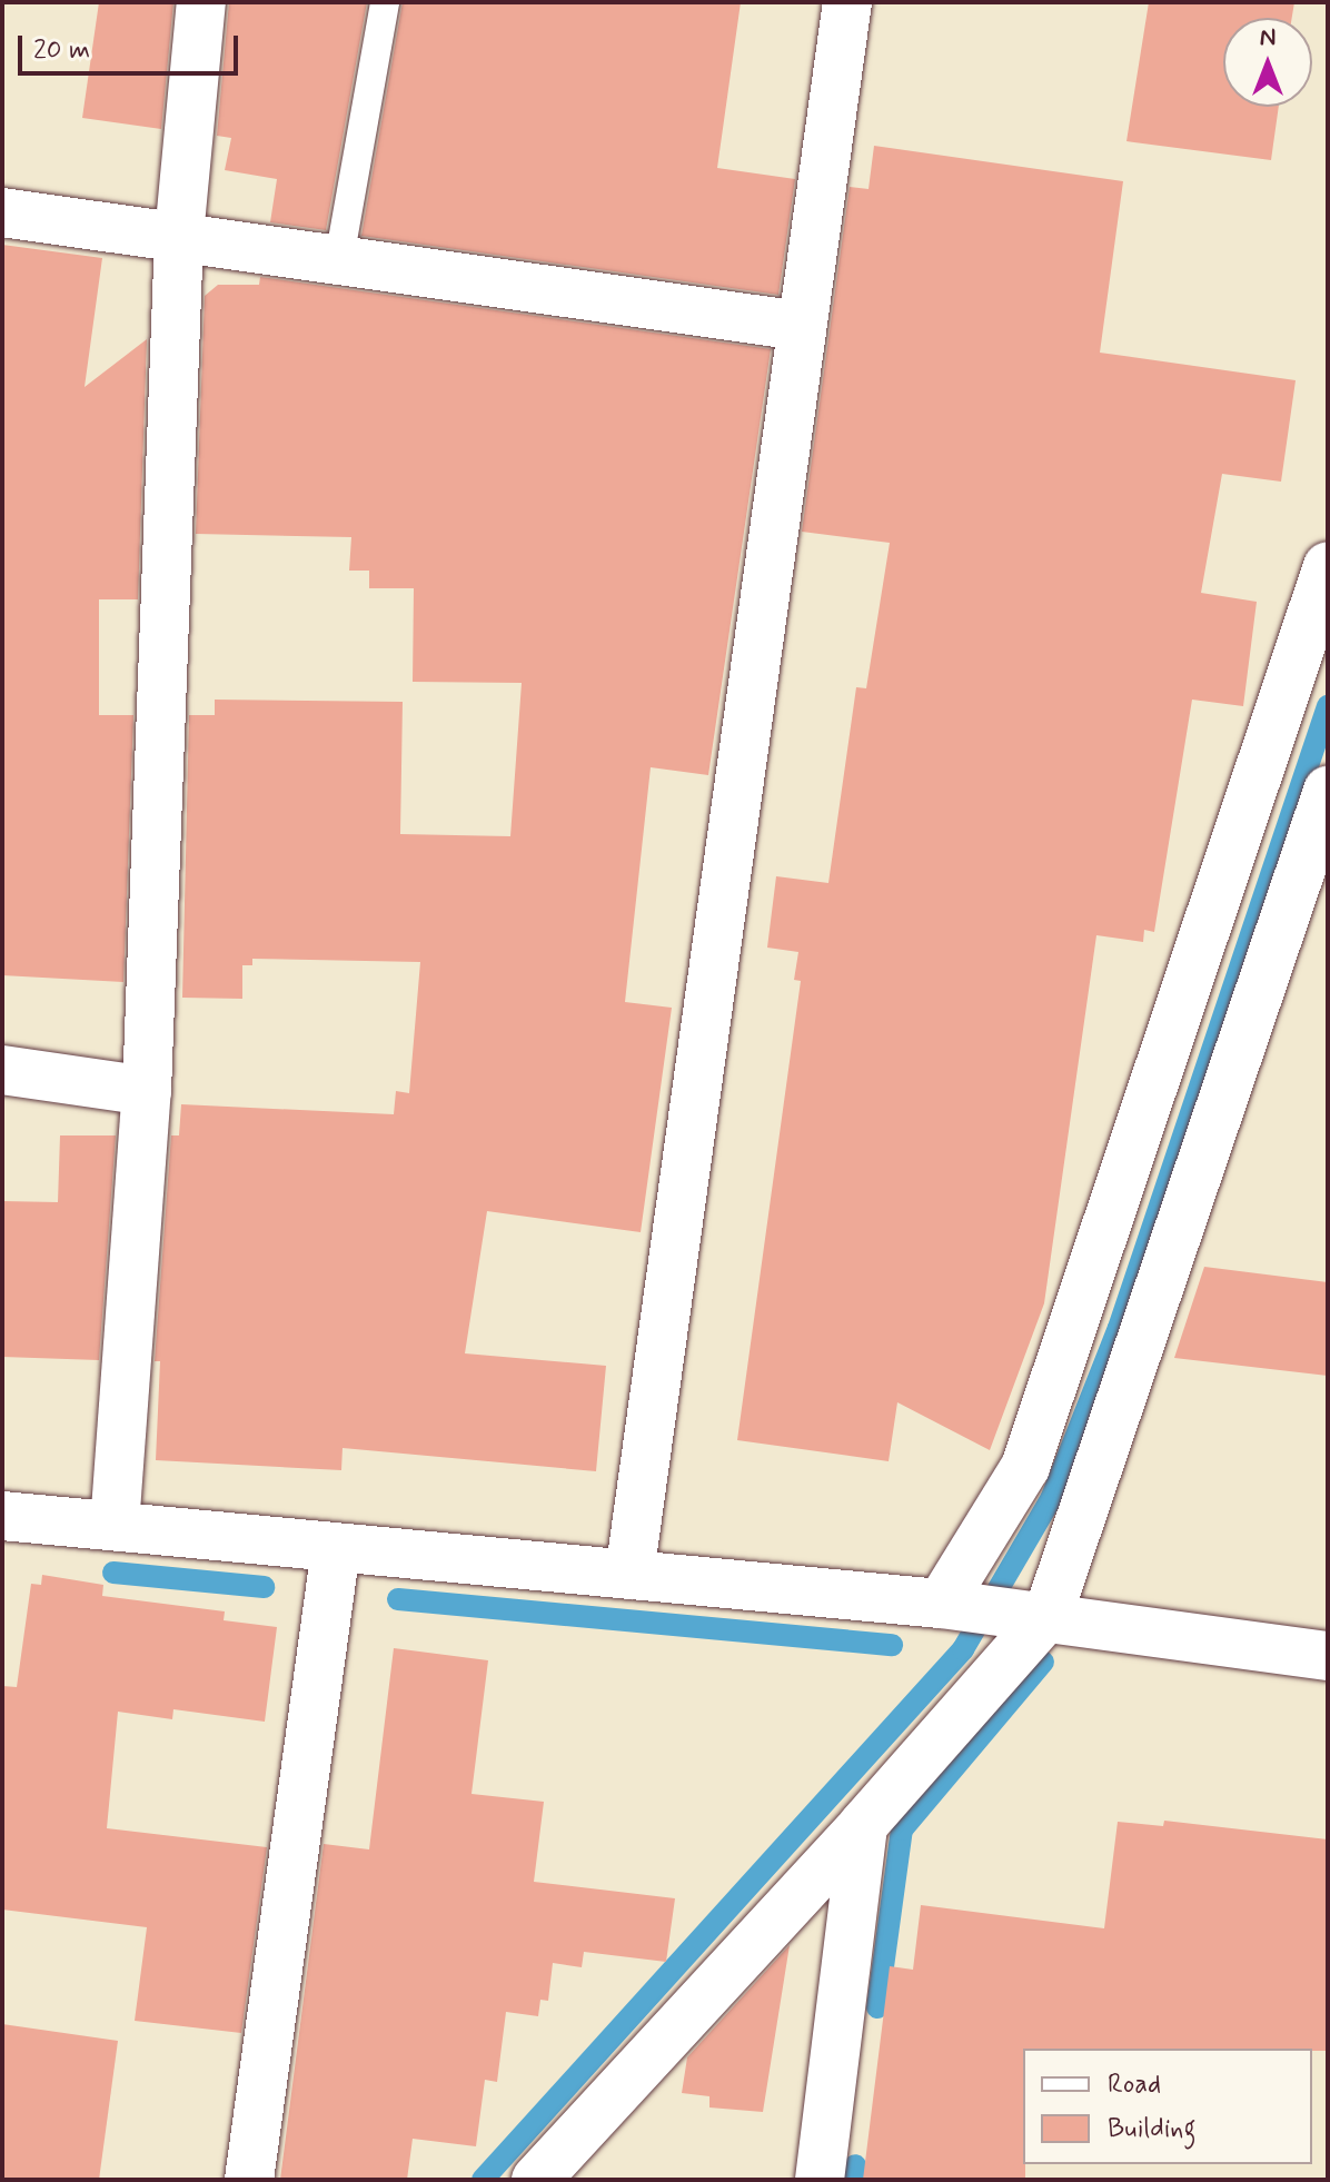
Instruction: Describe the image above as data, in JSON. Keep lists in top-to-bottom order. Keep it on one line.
{"legend":["Road","Building"],"scale_bar":"20 m","north":"top"}
